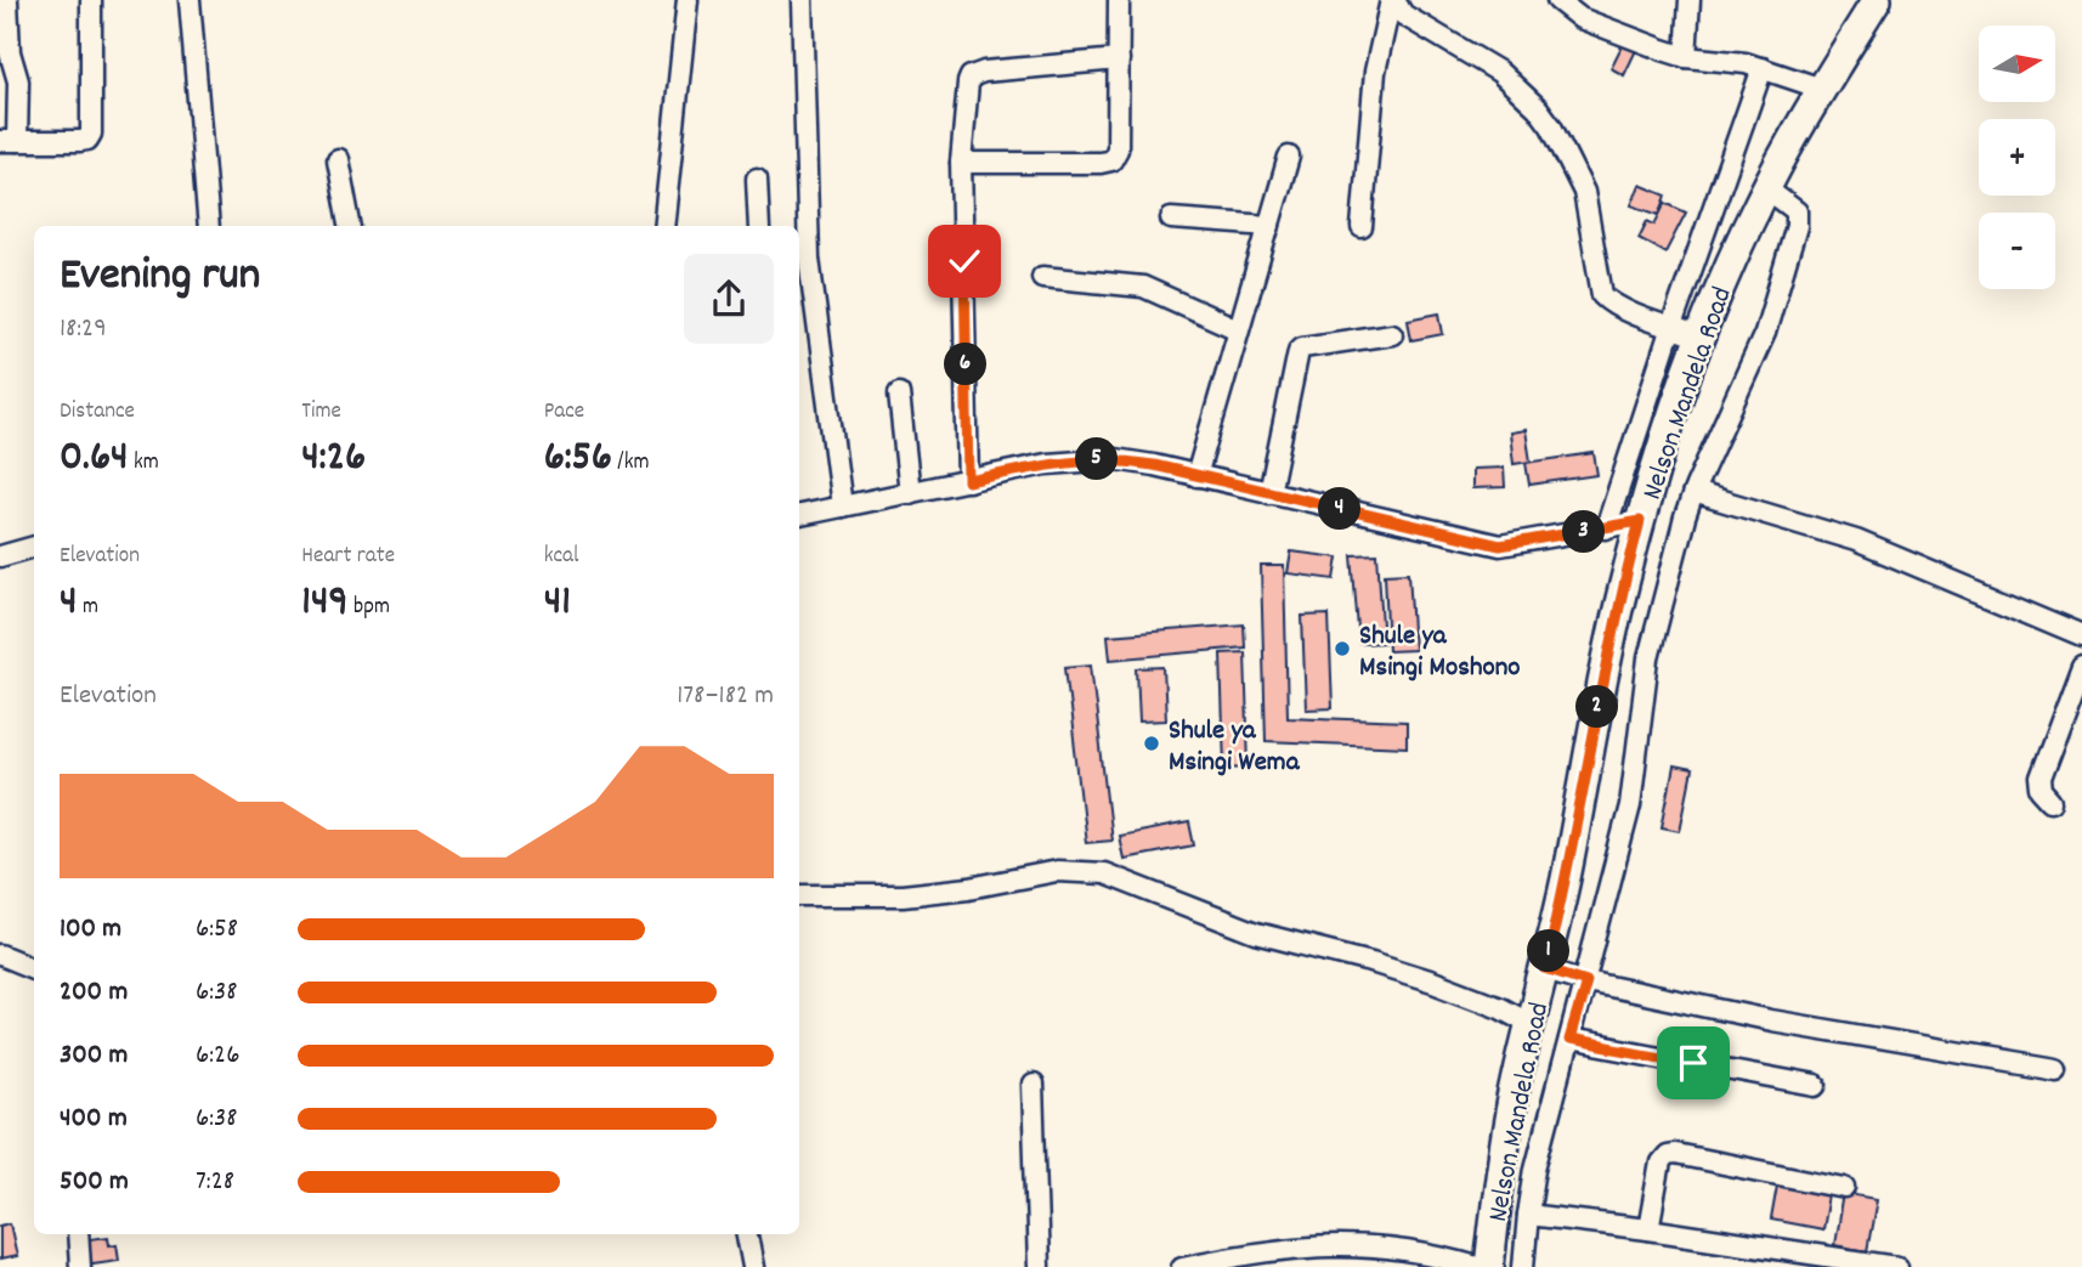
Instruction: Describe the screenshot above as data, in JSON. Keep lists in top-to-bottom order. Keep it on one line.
{"streets":{"main road":["Nelson Mandela Road"]},"places":["Shule ya Msingi Moshono","Shule ya Msingi Wema"],"north":"right","page":{"map_buttons":["+","−"],"heading":["Evening run","18:29"],"pins":["6","5","4","3","2","1"],"stats":[["Distance","0.64 km"],["Time","4:26"],["Pace","6:56 /km"],["Elevation","4 m"],["Heart rate","149 bpm"],["kcal","41"]],"chart":["Elevation","178–182 m"],"list":[{"name":"100 m","note":"6:58"},{"name":"200 m","note":"6:38"},{"name":"300 m","note":"6:26"},{"name":"400 m","note":"6:38"},{"name":"500 m","note":"7:28"}]}}
